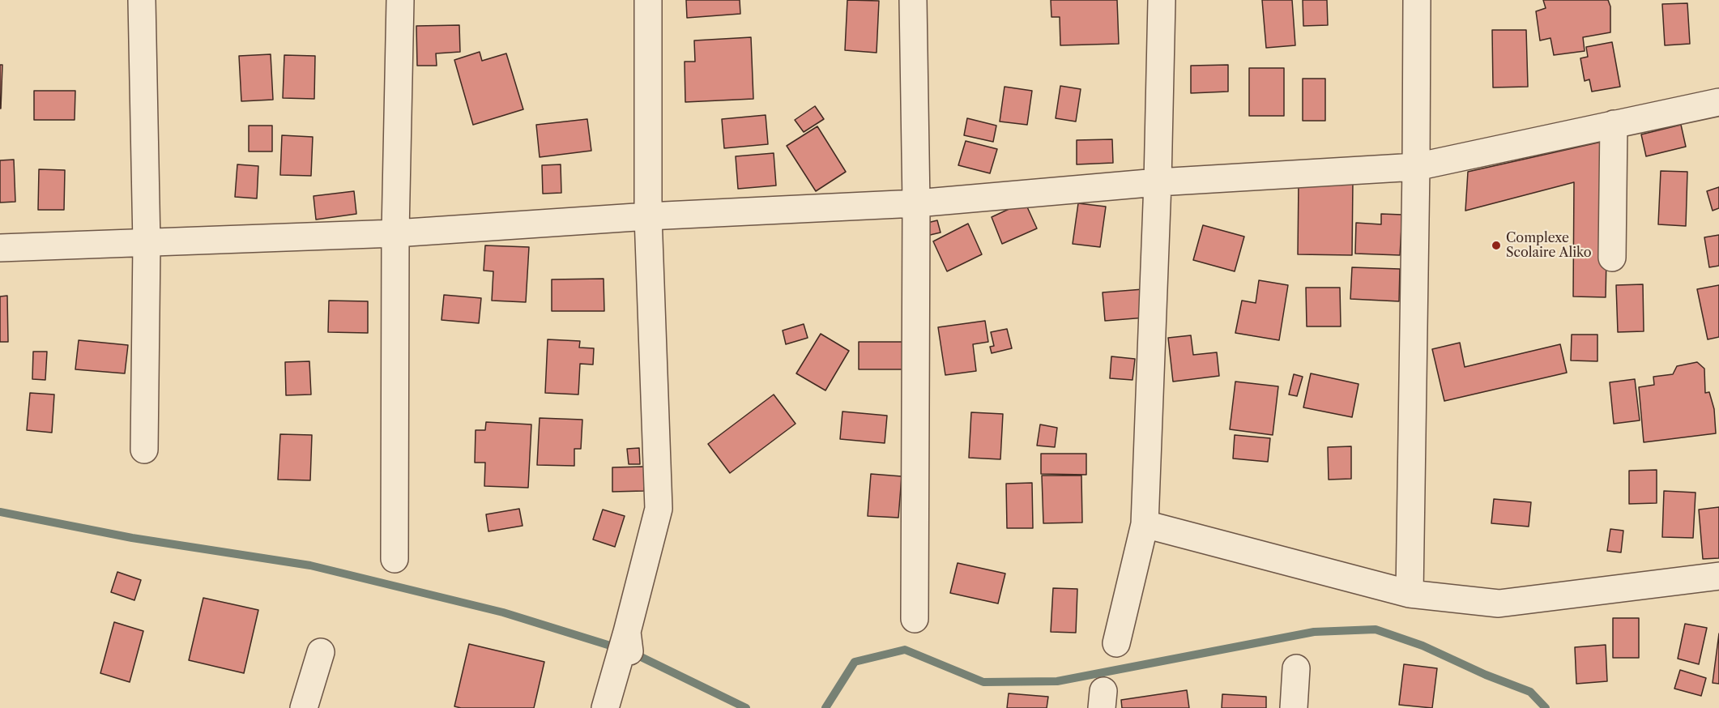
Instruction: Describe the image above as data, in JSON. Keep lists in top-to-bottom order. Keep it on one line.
{"places":["Complexe Scolaire Aliko"]}
